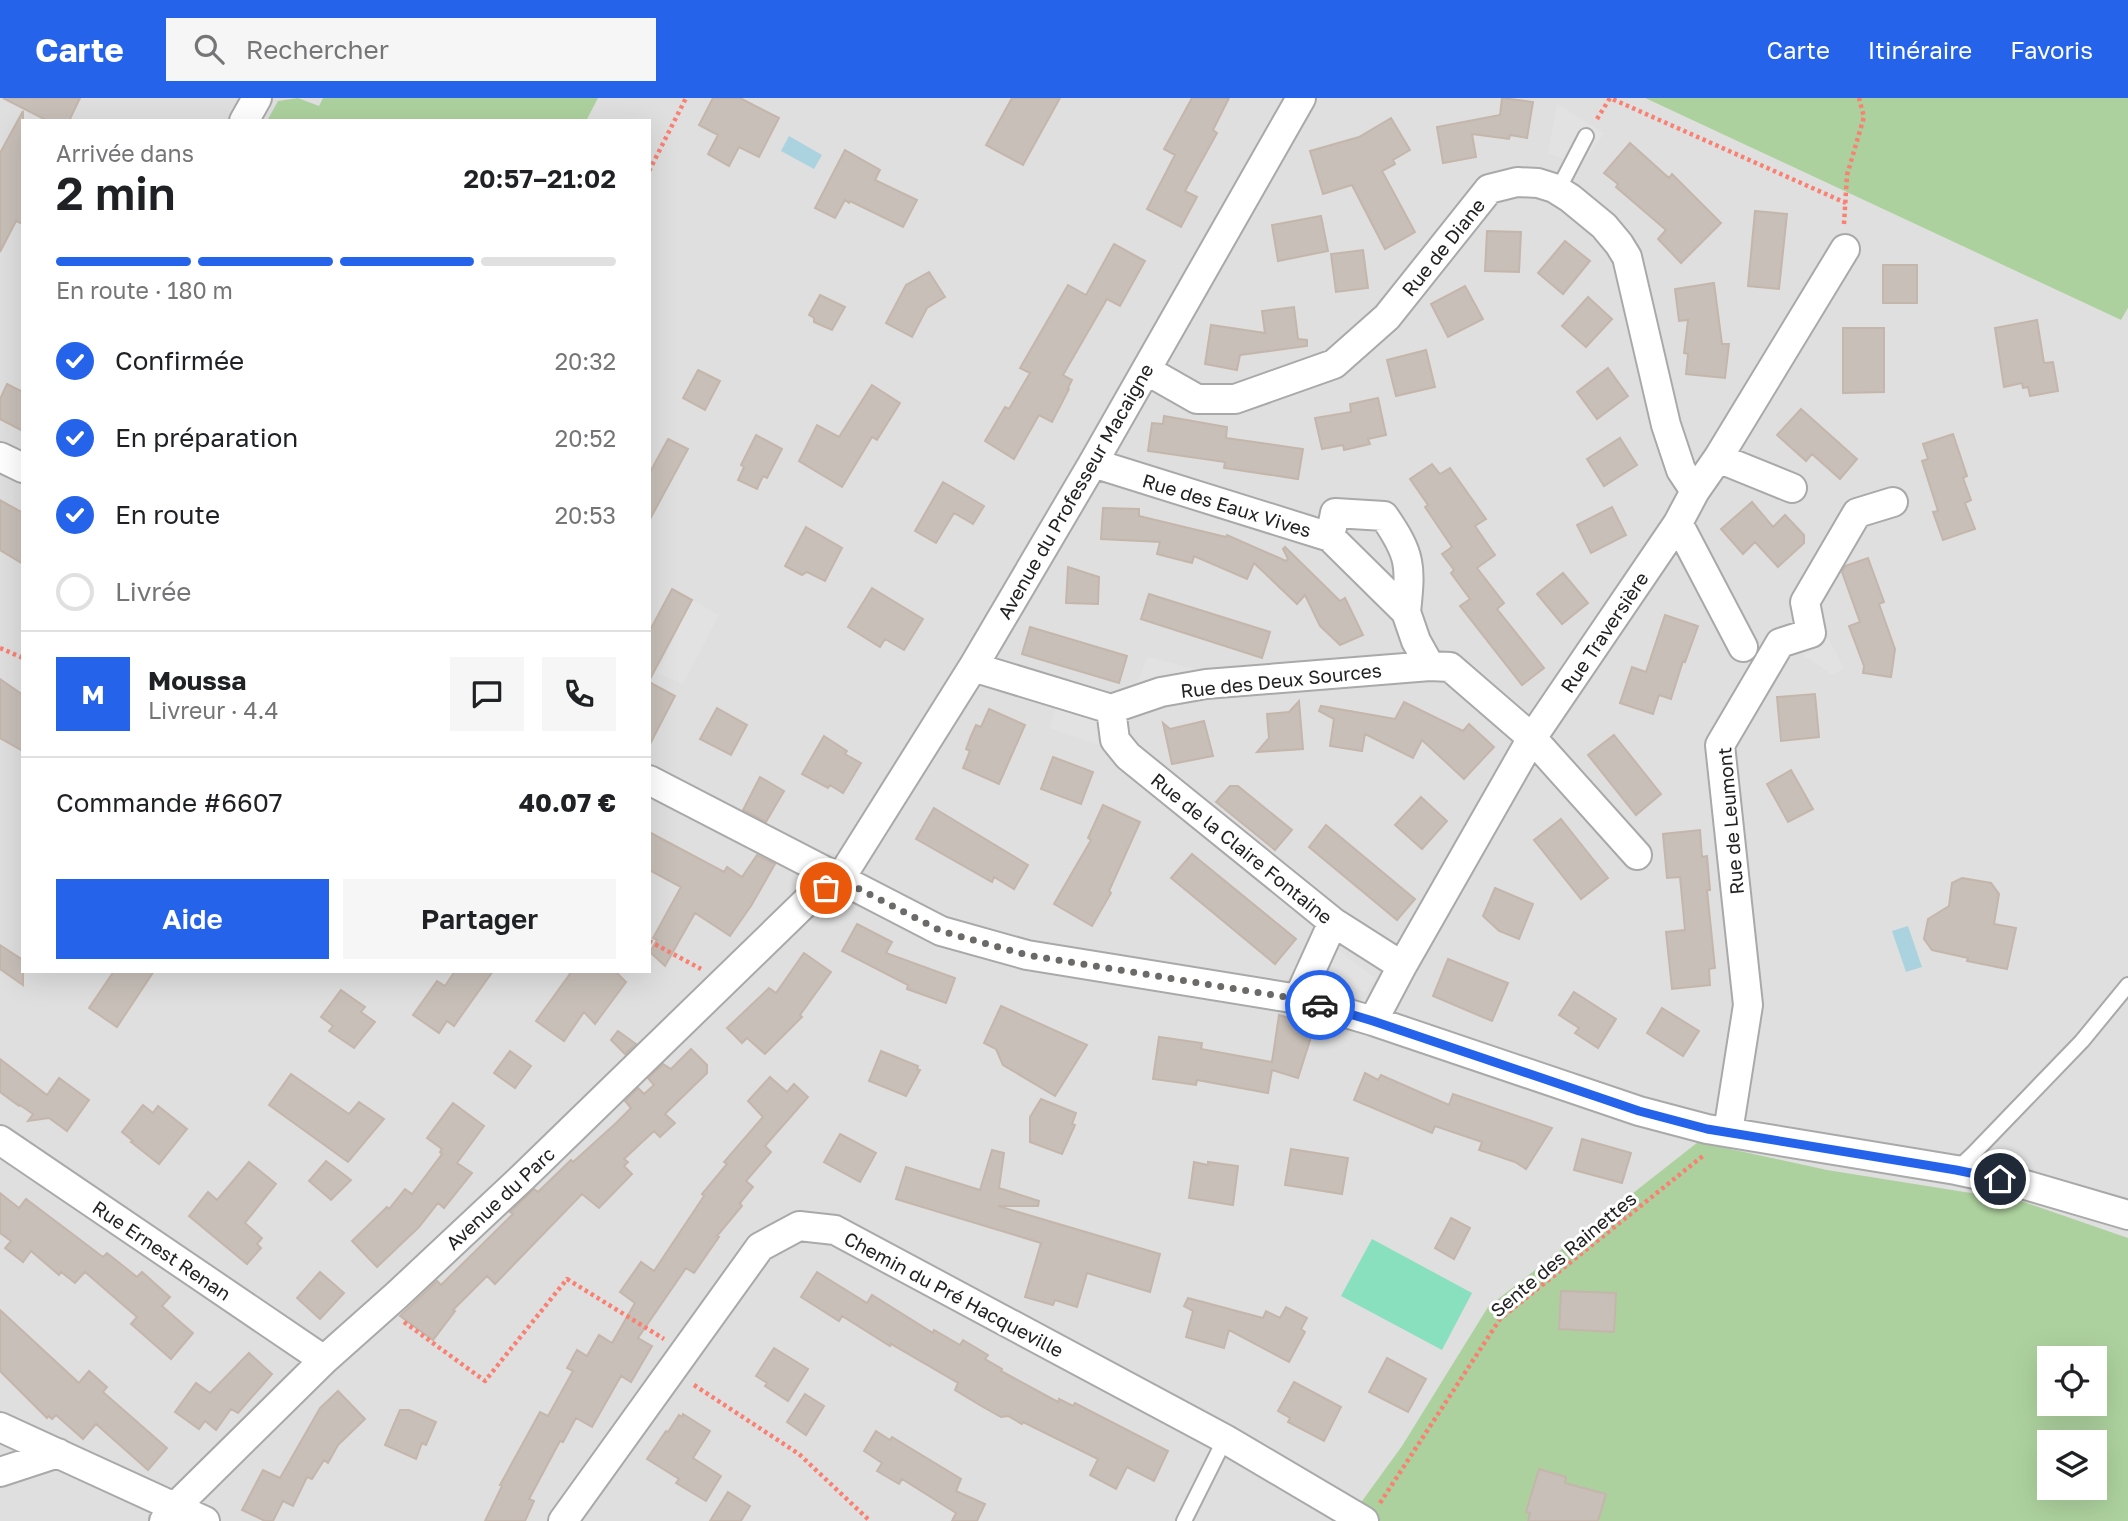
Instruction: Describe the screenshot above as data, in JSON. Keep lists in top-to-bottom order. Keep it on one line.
{"streets":{"street":["Rue de Diane","Avenue du Professeur Macaigne","Rue des Eaux Vives","Rue Traversière","Rue des Deux Sources","Rue de Leumont","Rue de la Claire Fontaine","Avenue du Parc","Rue Ernest Renan","Chemin du Pré Hacqueville"],"path":["Sente des Rainettes"]},"crossings":[["Rue de Diane","Avenue du Professeur Macaigne"],["Rue de Diane","Rue Traversière"],["Avenue du Professeur Macaigne","Rue des Eaux Vives"],["Avenue du Professeur Macaigne","Avenue du Parc"],["Rue des Eaux Vives","Rue des Deux Sources"],["Rue Traversière","Rue de la Claire Fontaine"],["Rue des Deux Sources","Rue de la Claire Fontaine"],["Rue de Leumont","Sente des Rainettes"],["Avenue du Parc","Rue Ernest Renan"],["Sente des Rainettes","Chemin du Pré Hacqueville"]],"page":{"header":"Carte","search":"Rechercher","nav":["Carte","Itinéraire","Favoris"],"heading":["2 min","Arrivée dans","20:57–21:02"],"panel":["Moussa","Livreur · 4.4","Commande #6607","40.07 €"],"bar":"En route · 180 m","list":[["Confirmée","20:32"],["En préparation","20:52"],["En route","20:53"],"Livrée"],"round":"M","buttons":["Aide","Partager"]}}
